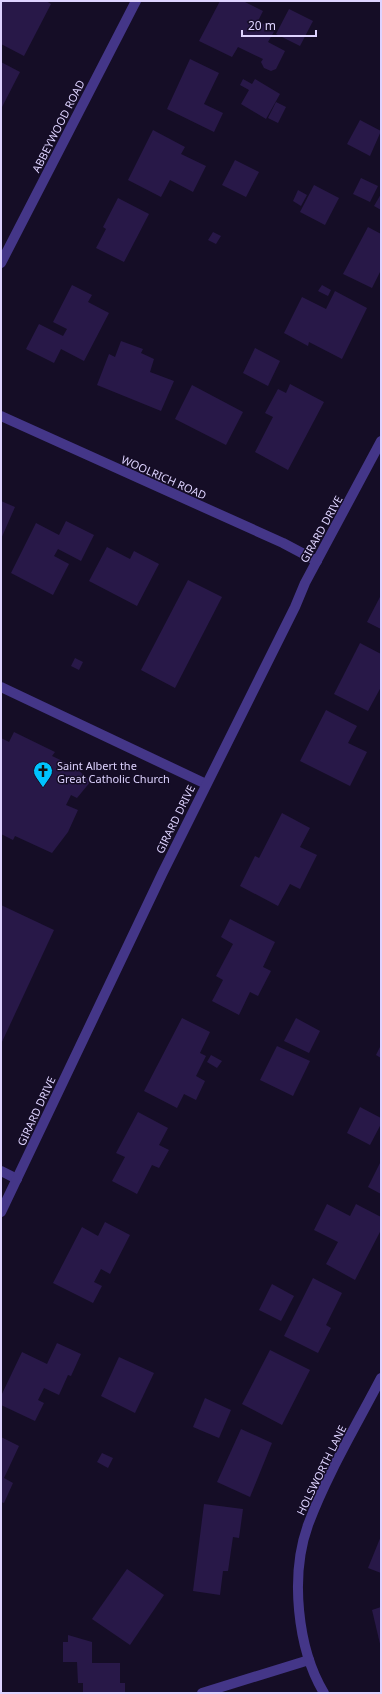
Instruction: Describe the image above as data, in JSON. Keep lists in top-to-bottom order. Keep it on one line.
{"streets":{"street":["ABBEYWOOD ROAD","WOOLRICH ROAD","GIRARD DRIVE","HOLSWORTH LANE"]},"crossings":[["WOOLRICH ROAD","GIRARD DRIVE"]],"places":{"church":["Saint Albert the Great Catholic Church"]},"scale_bar":"20 m"}
